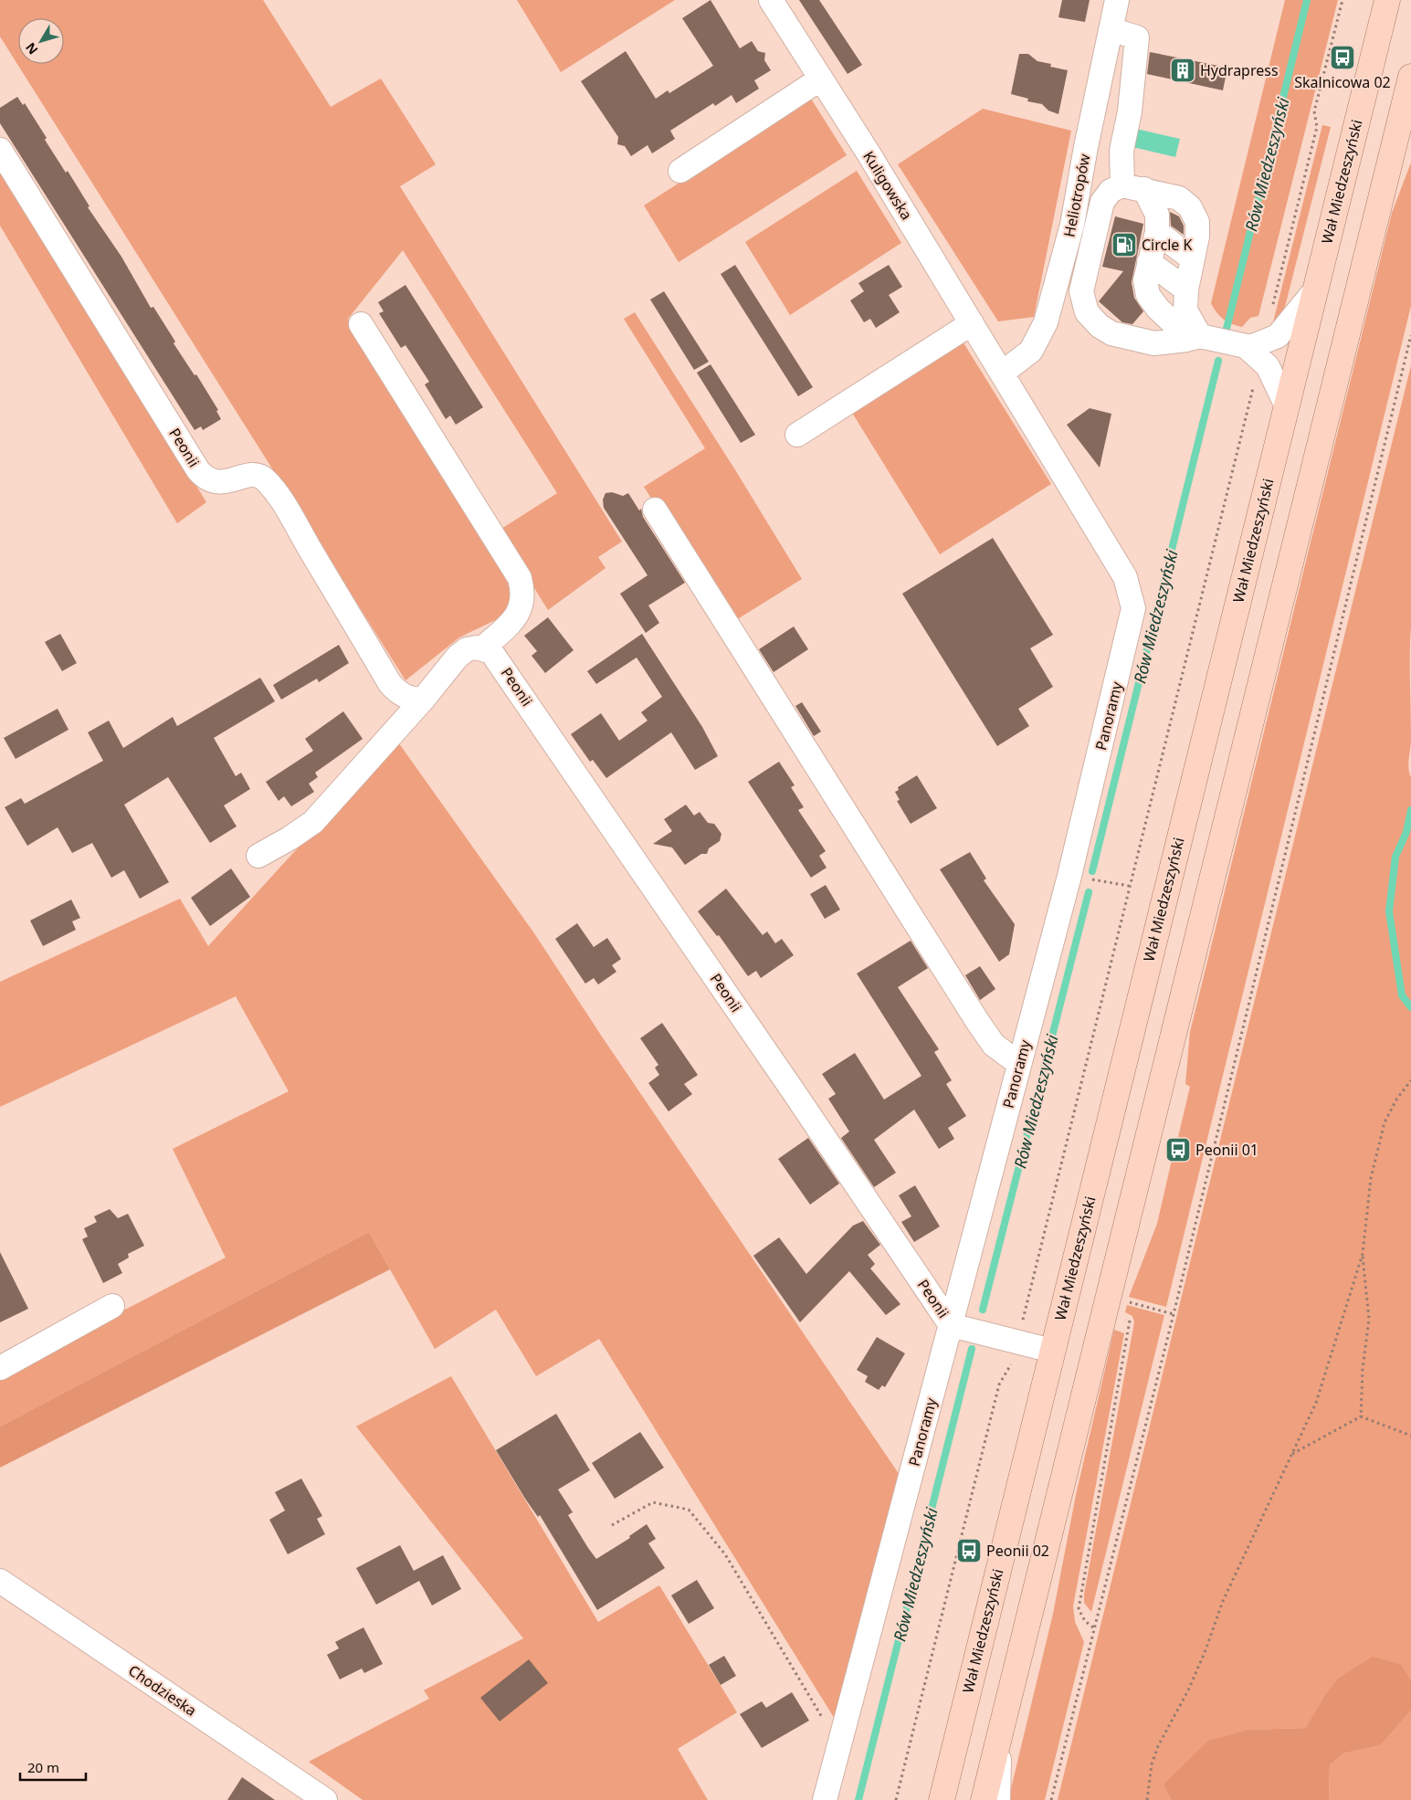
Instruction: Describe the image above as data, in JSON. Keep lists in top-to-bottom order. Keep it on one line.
{"streets":{"main road":["Wał Miedzeszyński"],"street":["Kuligowska","Heliotropów","Peonii","Panoramy","Chodzieska"]},"crossings":[["Wał Miedzeszyński","Peonii"],["Kuligowska","Heliotropów"],["Kuligowska","Panoramy"],["Heliotropów","Panoramy"],["Peonii","Panoramy"]],"water":["Rów Miedzeszyński"],"places":{"bus stop":["Skalnicowa 02","Peonii 01","Peonii 02"],"building":["Hydrapress"],"fuel station":["Circle K"]},"scale_bar":"20 m","north":"bottom left"}
